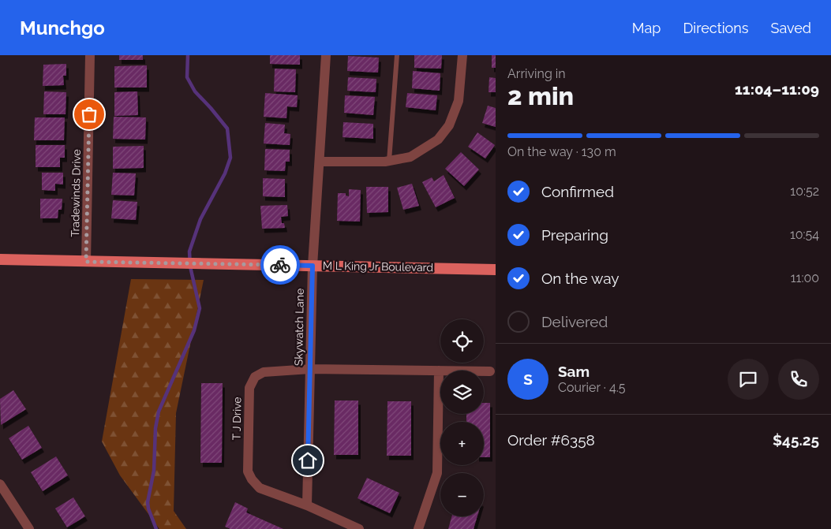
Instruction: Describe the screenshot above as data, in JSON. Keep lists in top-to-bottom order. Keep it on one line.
{"streets":{"main road":["M L King Jr Boulevard"],"street":["Tradewinds Drive","Skywatch Lane","T J Drive"]},"crossings":[["Tradewinds Drive","M L King Jr Boulevard"],["M L King Jr Boulevard","Skywatch Lane"],["Skywatch Lane","T J Drive"]],"page":{"header":"Munchgo","nav":["Map","Directions","Saved"],"heading":["2 min","Arriving in","11:04–11:09"],"panel":["Sam","Courier · 4.5","Order #6358","$45.25"],"bar":"On the way · 130 m","list":[["Confirmed","10:52"],["Preparing","10:54"],["On the way","11:00"],"Delivered"],"map_buttons":["+","−"],"round":"S"}}
